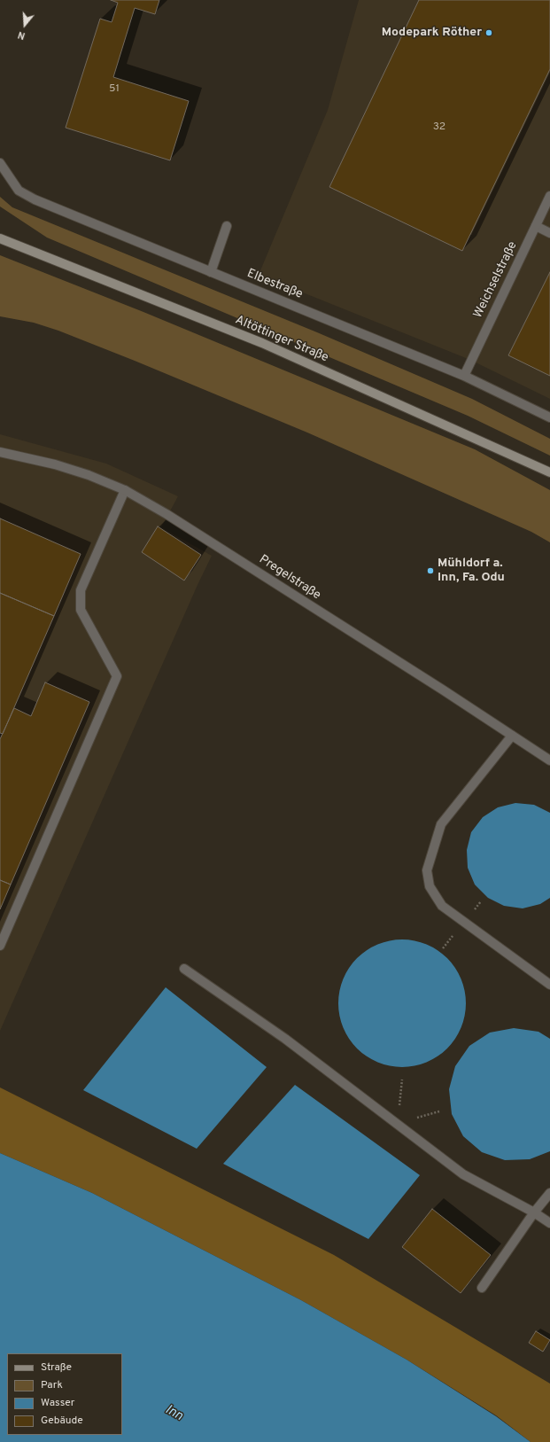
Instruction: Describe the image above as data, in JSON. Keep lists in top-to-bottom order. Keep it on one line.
{"streets":{"main road":["Altöttinger Straße"],"street":["Weichselstraße","Elbestraße","Pregelstraße"]},"crossings":[["Weichselstraße","Elbestraße"]],"water":["Inn"],"places":["Modepark Röther","Mühldorf a. Inn, Fa. Odu"],"house_numbers":["51","32"],"legend":["Straße","Park","Wasser","Gebäude"],"north":"bottom"}
